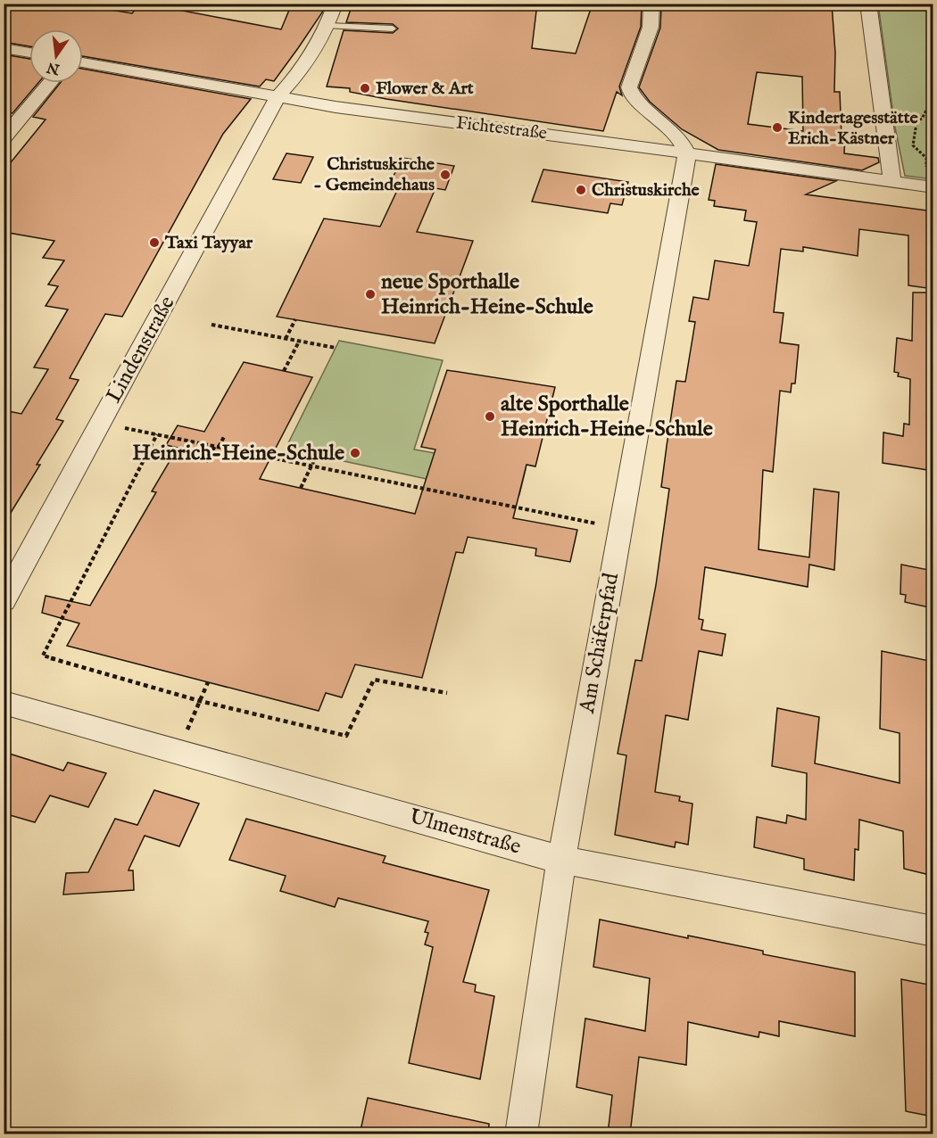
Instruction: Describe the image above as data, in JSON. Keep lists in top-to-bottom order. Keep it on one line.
{"streets":{"street":["Fichtestraße","Lindenstraße","Am Schäferpfad","Ulmenstraße"]},"crossings":[["Fichtestraße","Lindenstraße"],["Fichtestraße","Am Schäferpfad"],["Am Schäferpfad","Ulmenstraße"]],"places":["Flower & Art","Kindertagesstätte Erich-Kästner","Christuskirche - Gemeindehaus","Christuskirche","Taxi Tayyar","neue Sporthalle Heinrich-Heine-Schule","alte Sporthalle Heinrich-Heine-Schule","Heinrich-Heine-Schule"],"north":"bottom"}
